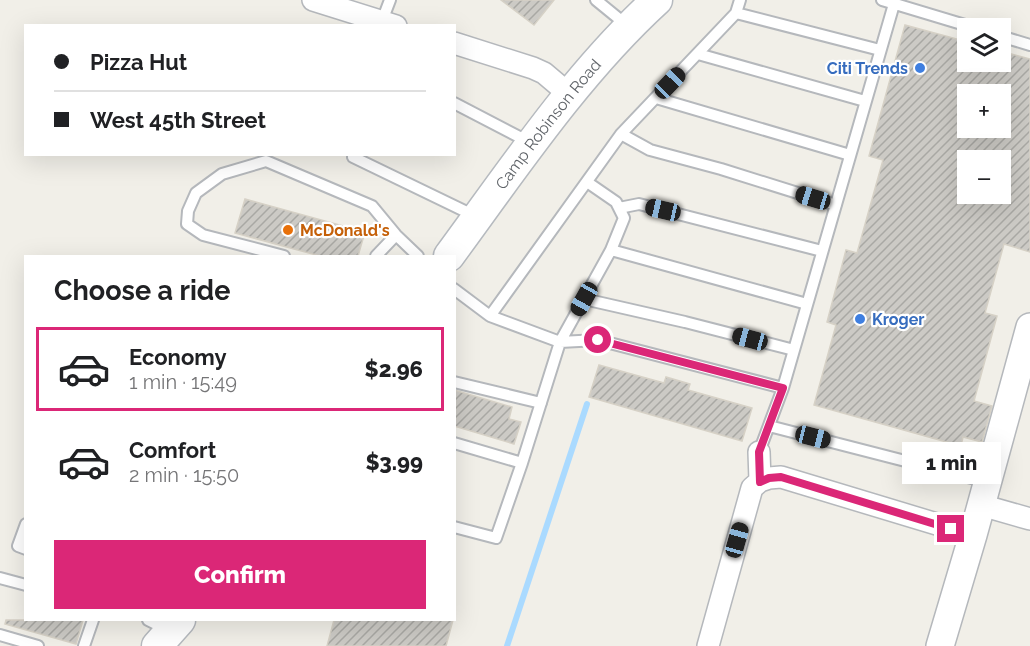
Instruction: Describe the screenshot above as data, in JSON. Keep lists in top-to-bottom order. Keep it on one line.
{"streets":{"main road":["Camp Robinson Road"]},"places":["Citi Trends","McDonald's","Kroger"],"page":{"map_buttons":["+","−"],"banner":["Pizza Hut","West 45th Street"],"heading":"Choose a ride","list":[{"name":"Economy","note":"1 min · 15:49","value":"$2.96"},{"name":"Comfort","note":"2 min · 15:50","value":"$3.99"}],"bubble":"1 min","buttons":"Confirm"}}
